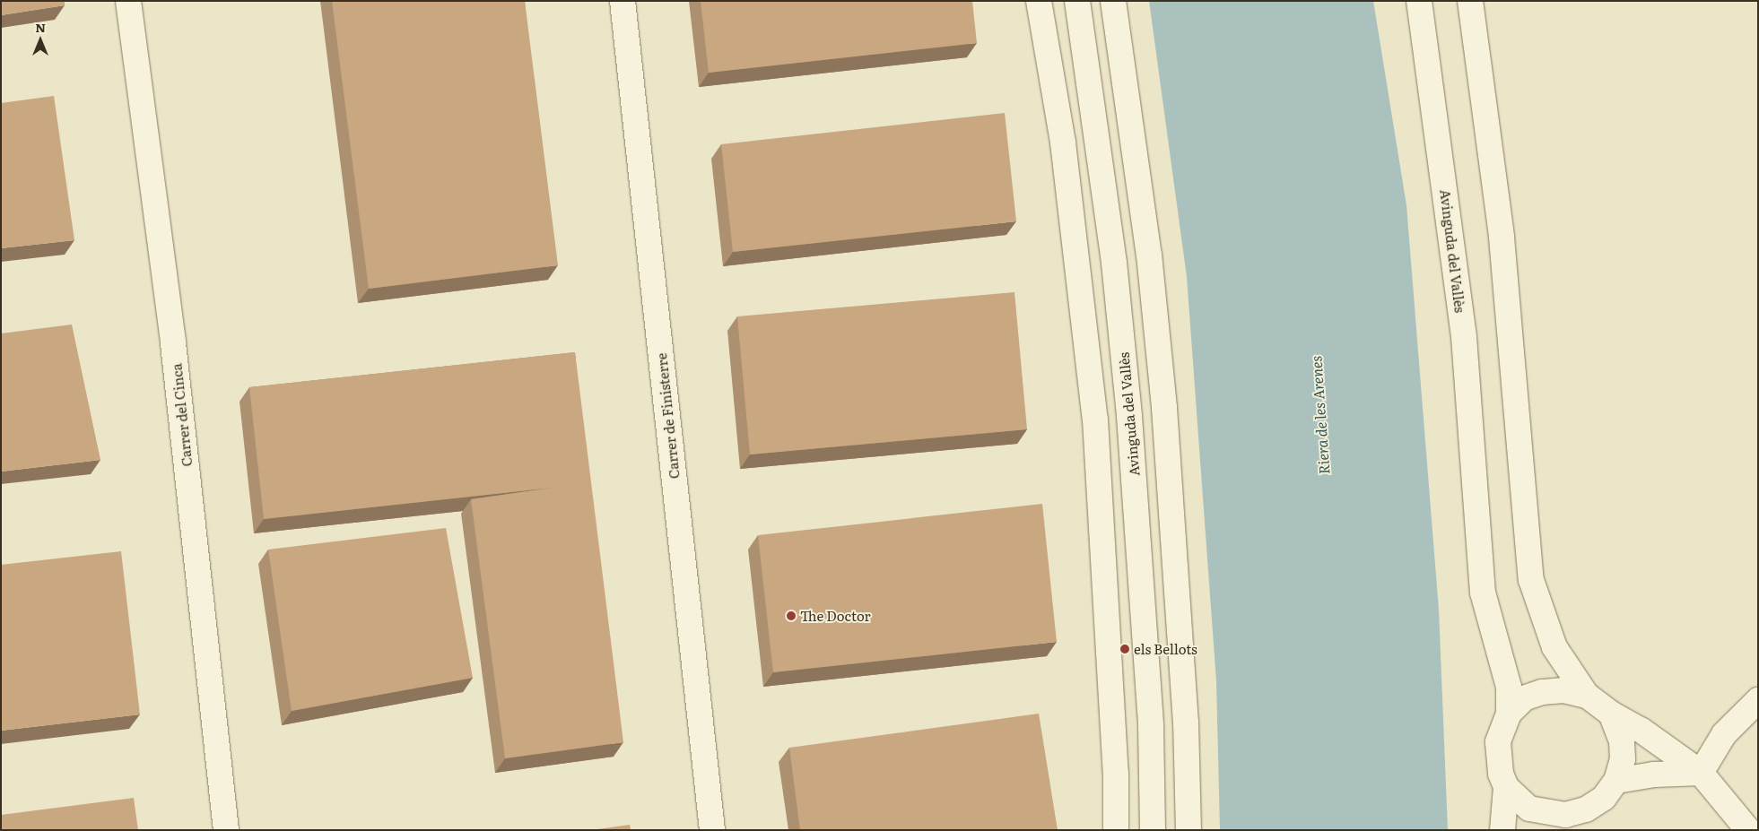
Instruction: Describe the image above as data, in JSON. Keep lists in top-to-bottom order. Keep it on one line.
{"streets":{"main road":["Avinguda del Vallès","Carrer del Cinca","Carrer de Finisterre"]},"water":["Riera de les Arenes"],"places":["The Doctor","els Bellots"],"north":"top"}
